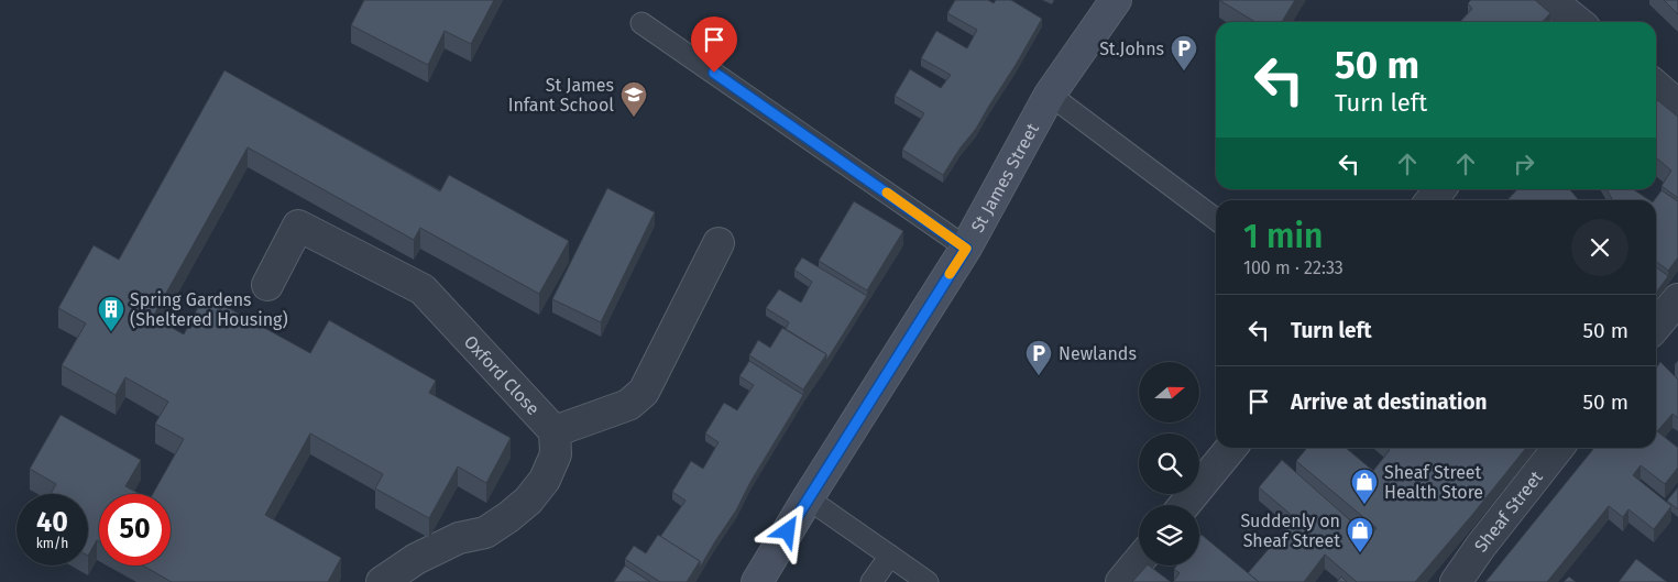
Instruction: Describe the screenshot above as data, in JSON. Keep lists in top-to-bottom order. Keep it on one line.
{"streets":{"main road":["St James Street"],"street":["Oxford Close","Sheaf Street"]},"places":{"parking":["St.Johns","Newlands"],"school or university":["St James Infant School"],"building":["Spring Gardens (Sheltered Housing)"],"shop":["Sheaf Street Health Store","Suddenly on Sheaf Street"]},"north":"right","page":{"turn":["50 m","Turn left"],"heading":["1 min","100 m · 22:33"],"list":[{"name":"Turn left","value":"50 m"},{"name":"Arrive at destination","value":"50 m"}],"speed":"40 km/h","limit":"50"}}
